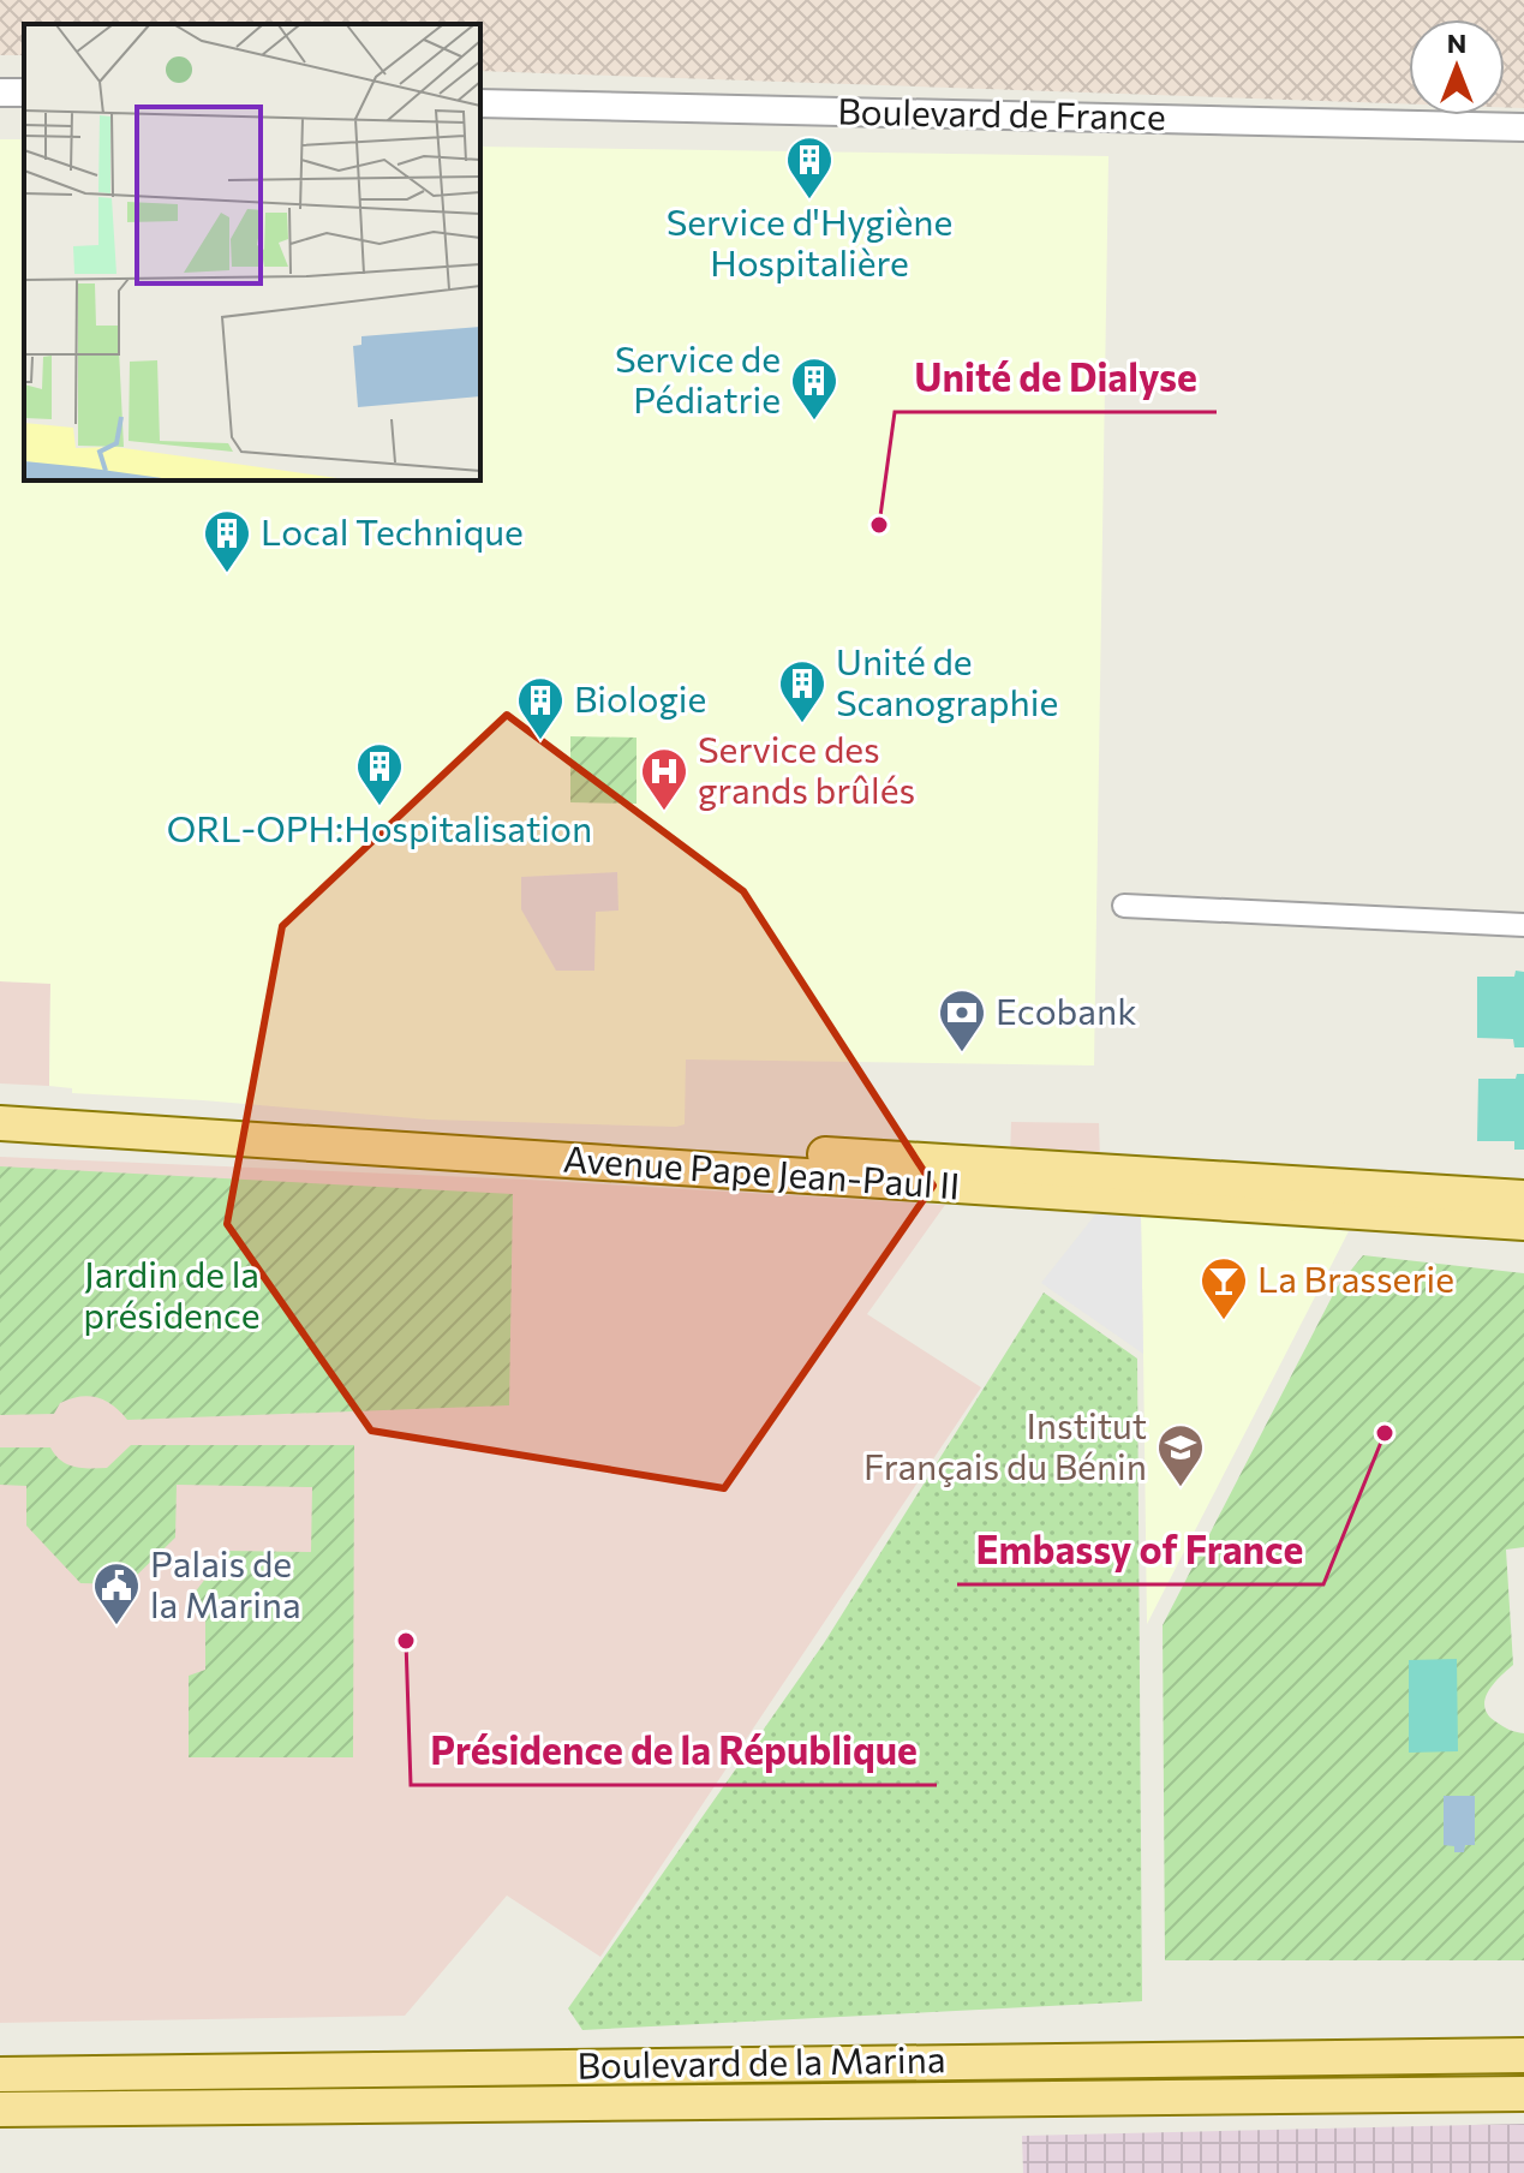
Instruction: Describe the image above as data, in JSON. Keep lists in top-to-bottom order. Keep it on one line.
{"streets":{"main road":["Avenue Pape Jean-Paul II","Boulevard de la Marina"],"street":["Boulevard de France"]},"parks":["Jardin de la présidence"],"places":{"building":["Service d'Hygiène Hospitalière","Service de Pédiatrie","Local Technique","Unité de Scanographie","Biologie","ORL-OPH:Hospitalisation"],"other":["Unité de Dialyse","Embassy of France","Présidence de la République"],"hospital":["Service des grands brûlés"],"bank":["Ecobank"],"bar":["La Brasserie"],"school or university":["Institut Français du Bénin"],"public building":["Palais de la Marina"]},"north":"top"}
